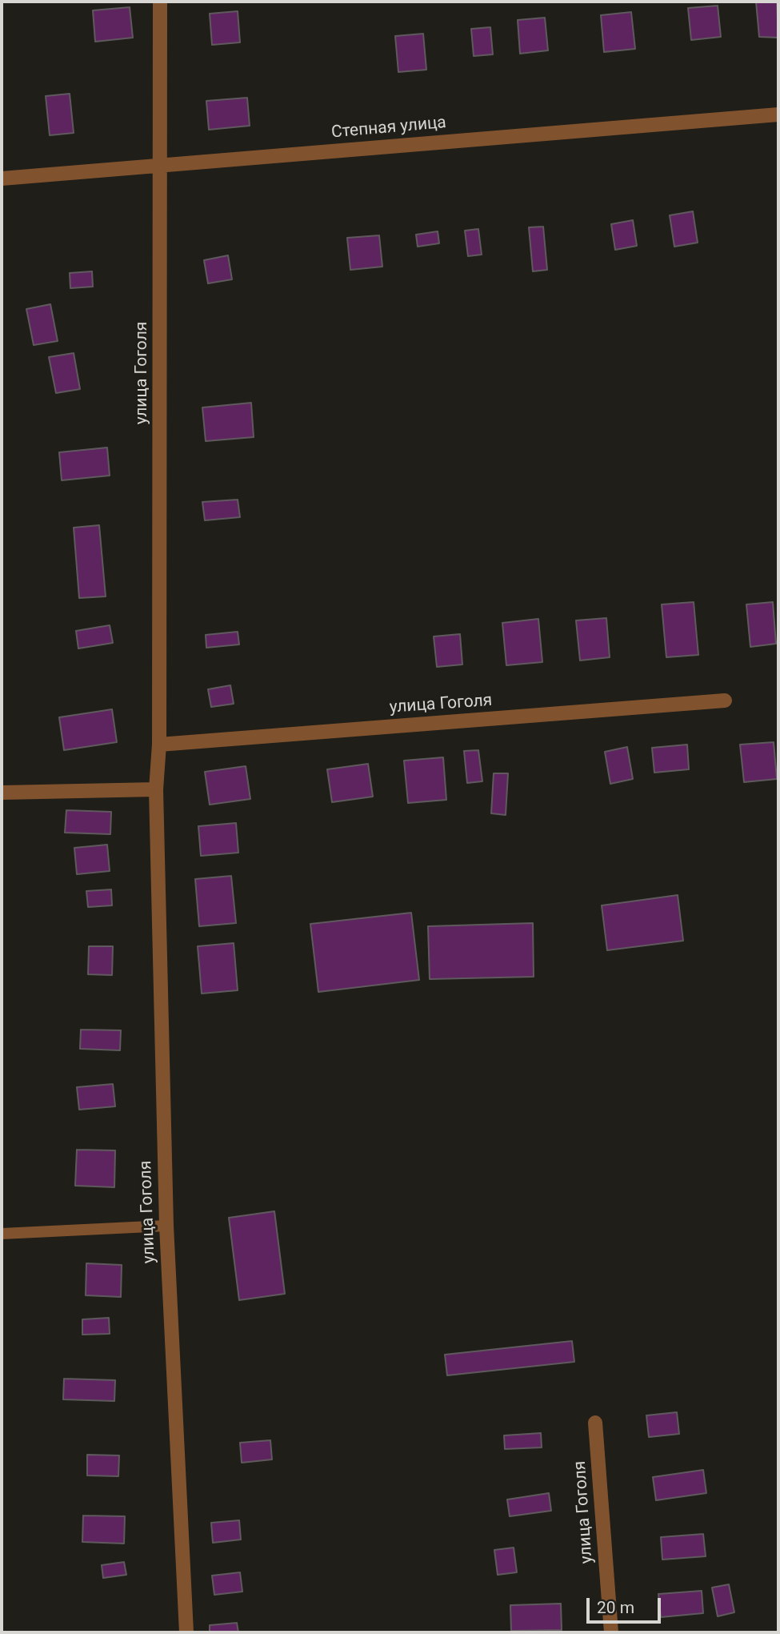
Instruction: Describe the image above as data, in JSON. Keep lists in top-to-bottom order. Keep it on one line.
{"streets":{"street":["Степная улица","улица Гоголя"]},"crossings":[["Степная улица","улица Гоголя"]],"scale_bar":"20 m"}
